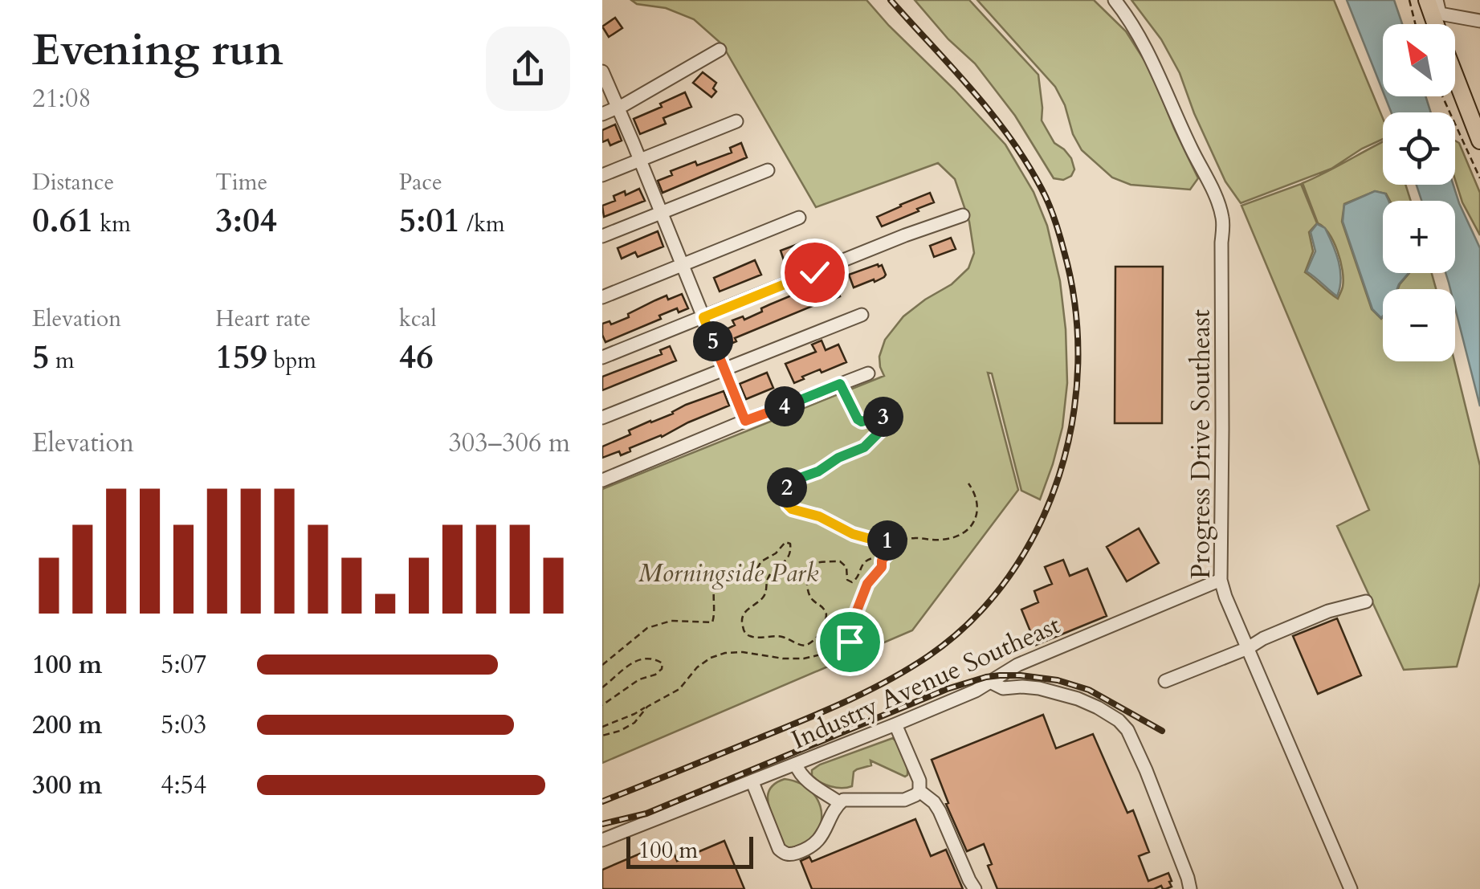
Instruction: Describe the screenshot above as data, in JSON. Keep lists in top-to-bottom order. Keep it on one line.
{"streets":{"street":["Progress Drive Southeast","Industry Avenue Southeast"]},"crossings":[["Progress Drive Southeast","Industry Avenue Southeast"]],"parks":["Morningside Park"],"scale_bar":"100 m","north":"top left","page":{"heading":["Evening run","21:08"],"map_buttons":["+","−"],"stats":[["Distance","0.61 km"],["Time","3:04"],["Pace","5:01 /km"],["Elevation","5 m"],["Heart rate","159 bpm"],["kcal","46"]],"pins":["5","4","3","2","1"],"chart":["Elevation","303–306 m"],"list":[{"name":"100 m","note":"5:07"},{"name":"200 m","note":"5:03"},{"name":"300 m","note":"4:54"}],"scale":"100 m"}}
